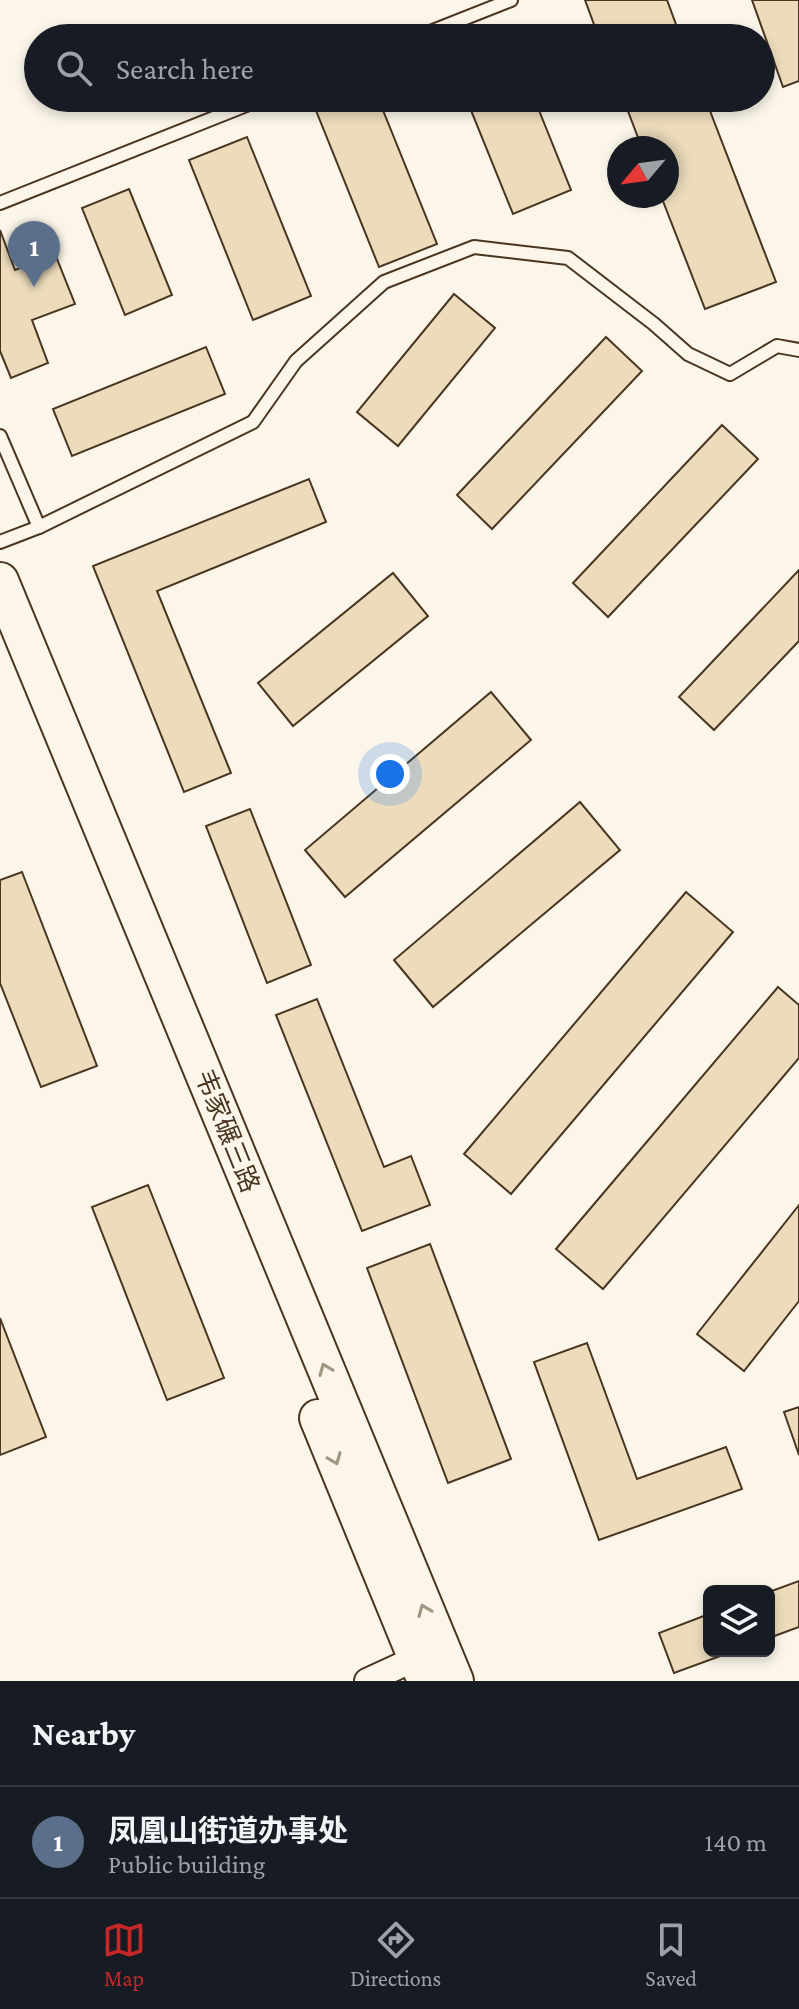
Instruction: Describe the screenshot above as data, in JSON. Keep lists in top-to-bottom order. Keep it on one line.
{"streets":{"main road":["韦家碾三路"]},"north":"bottom left","page":{"search":"Search here","pins":"1","heading":"Nearby","list":[{"mark":"1","name":"凤凰山街道办事处","note":"Public building","value":"140 m"}],"nav":["Map","Directions","Saved"]}}
